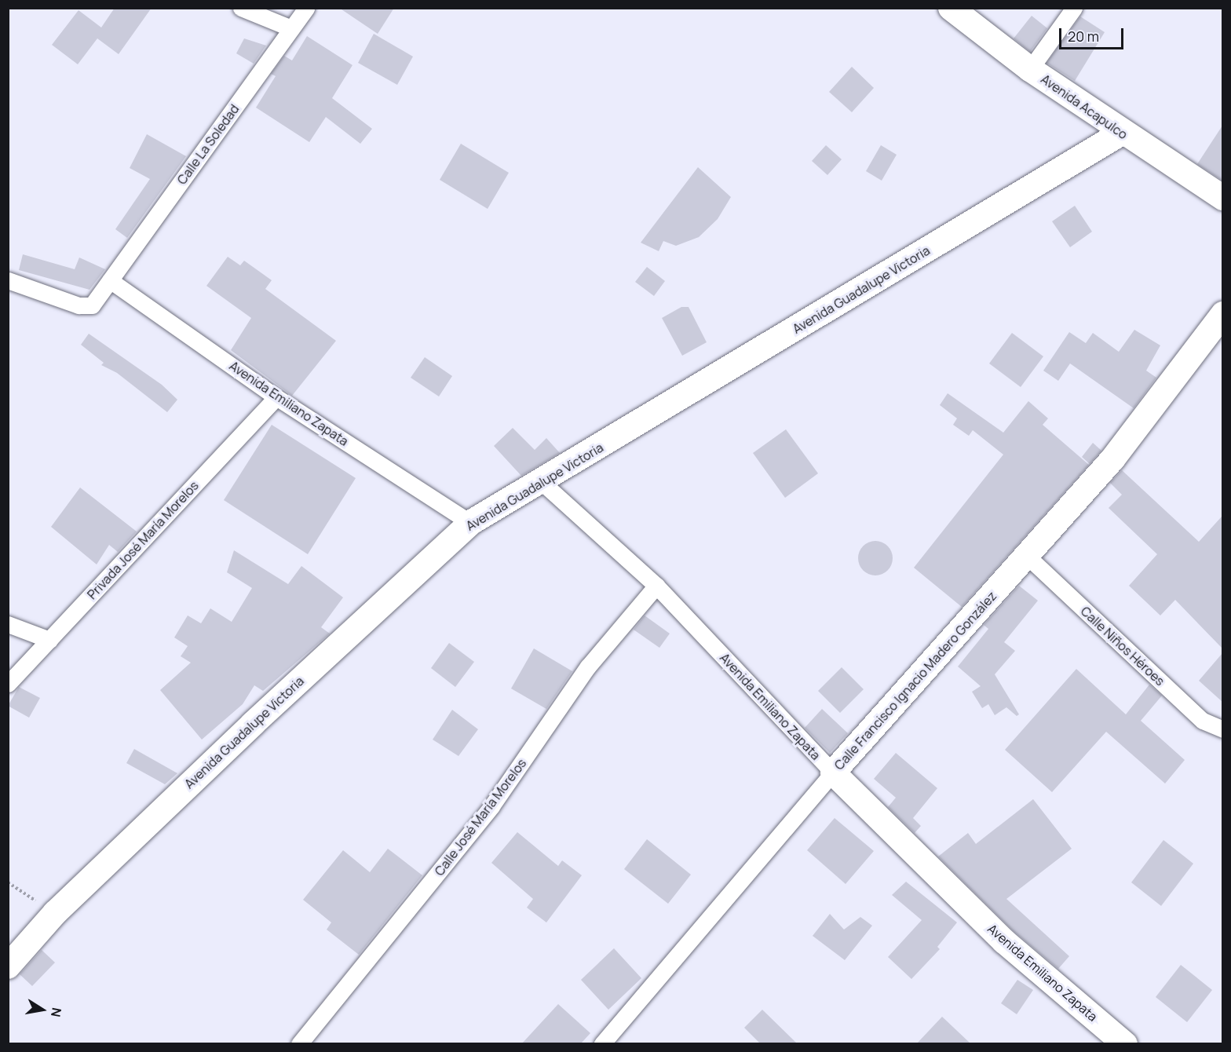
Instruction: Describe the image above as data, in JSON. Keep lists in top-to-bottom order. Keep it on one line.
{"streets":{"street":["Avenida Acapulco","Calle La Soledad","Avenida Guadalupe Victoria","Avenida Emiliano Zapata","Privada José María Morelos","Calle Niños Héroes","Calle Francisco Ignacio Madero González","Calle José María Morelos"]},"crossings":[["Avenida Acapulco","Avenida Guadalupe Victoria"],["Calle La Soledad","Avenida Emiliano Zapata"],["Avenida Guadalupe Victoria","Avenida Emiliano Zapata"],["Avenida Emiliano Zapata","Privada José María Morelos"],["Avenida Emiliano Zapata","Calle Francisco Ignacio Madero González"],["Avenida Emiliano Zapata","Calle José María Morelos"],["Calle Niños Héroes","Calle Francisco Ignacio Madero González"]],"scale_bar":"20 m","north":"right"}
